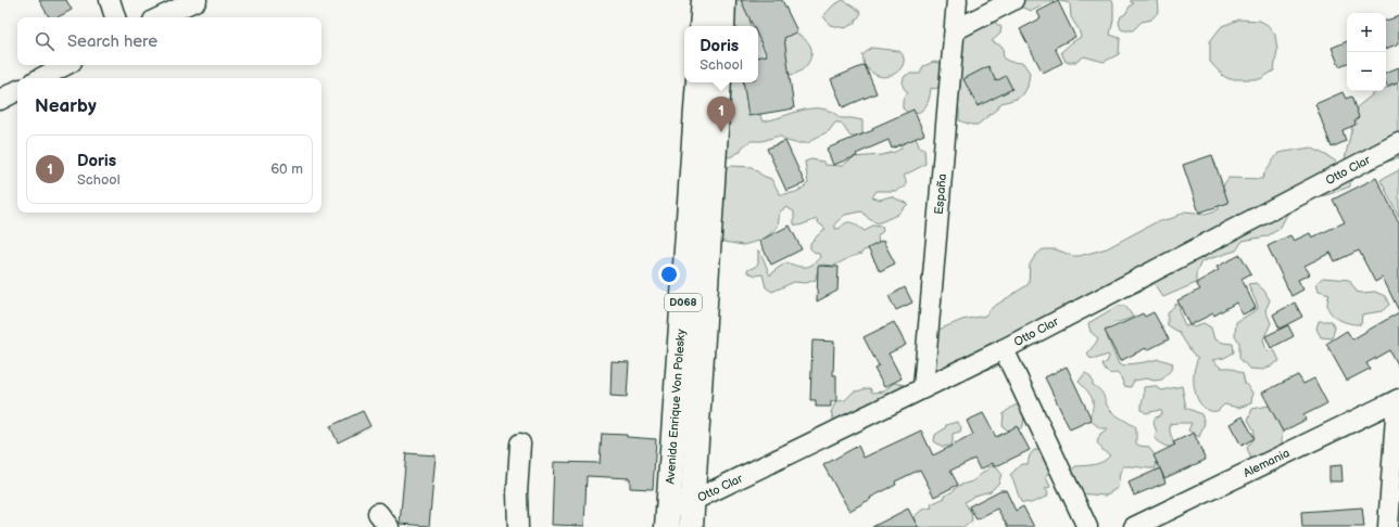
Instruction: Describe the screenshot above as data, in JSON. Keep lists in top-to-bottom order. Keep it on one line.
{"streets":{"main road":["D068","Avenida Enrique Von Polesky"],"street":["Otto Clar","España","Alemania"]},"crossings":[["Otto Clar","España"],["Otto Clar","Avenida Enrique Von Polesky"]],"page":{"map_buttons":["+","−"],"search":"Search here","popup":["Doris","School"],"heading":"Nearby","pins":"1","list":[{"mark":"1","name":"Doris","note":"School","value":"60 m"}]}}
